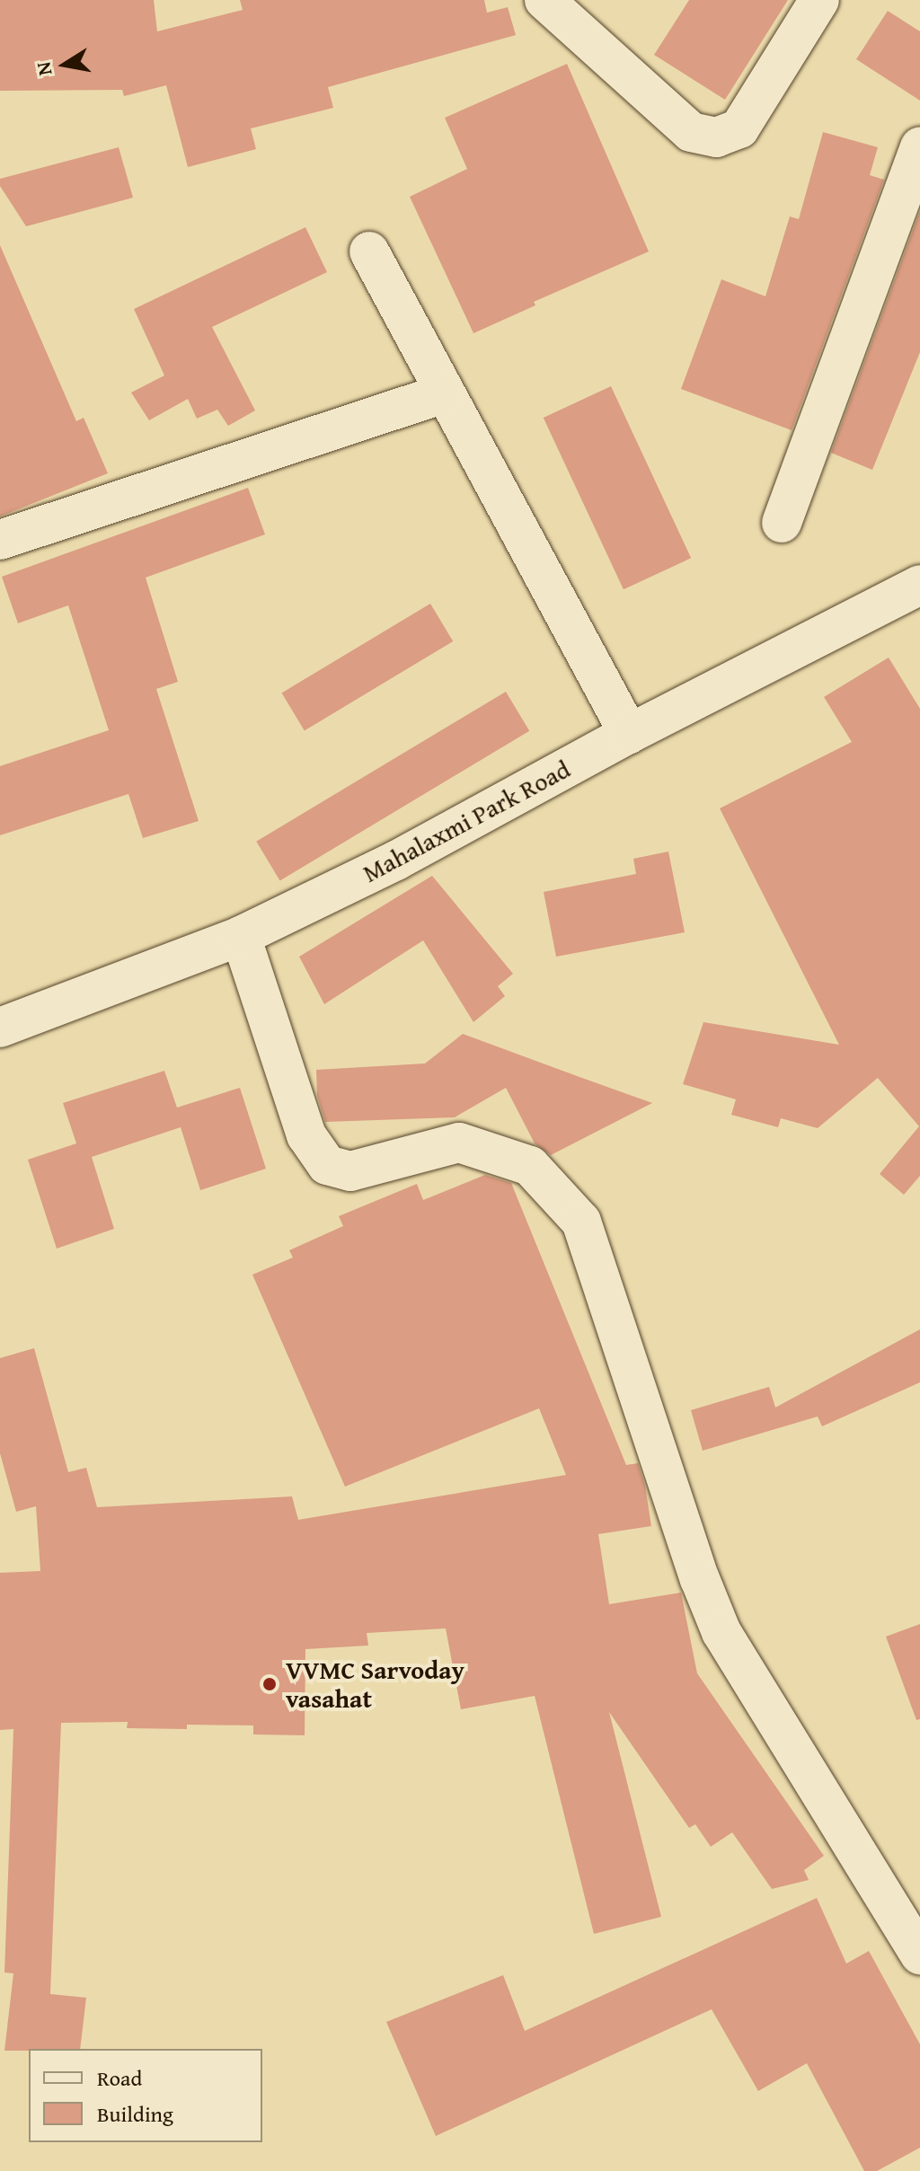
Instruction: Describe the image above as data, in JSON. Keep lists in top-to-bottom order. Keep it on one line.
{"streets":{"street":["Mahalaxmi Park Road"]},"places":["VVMC Sarvoday vasahat"],"legend":["Road","Building"],"north":"left"}
